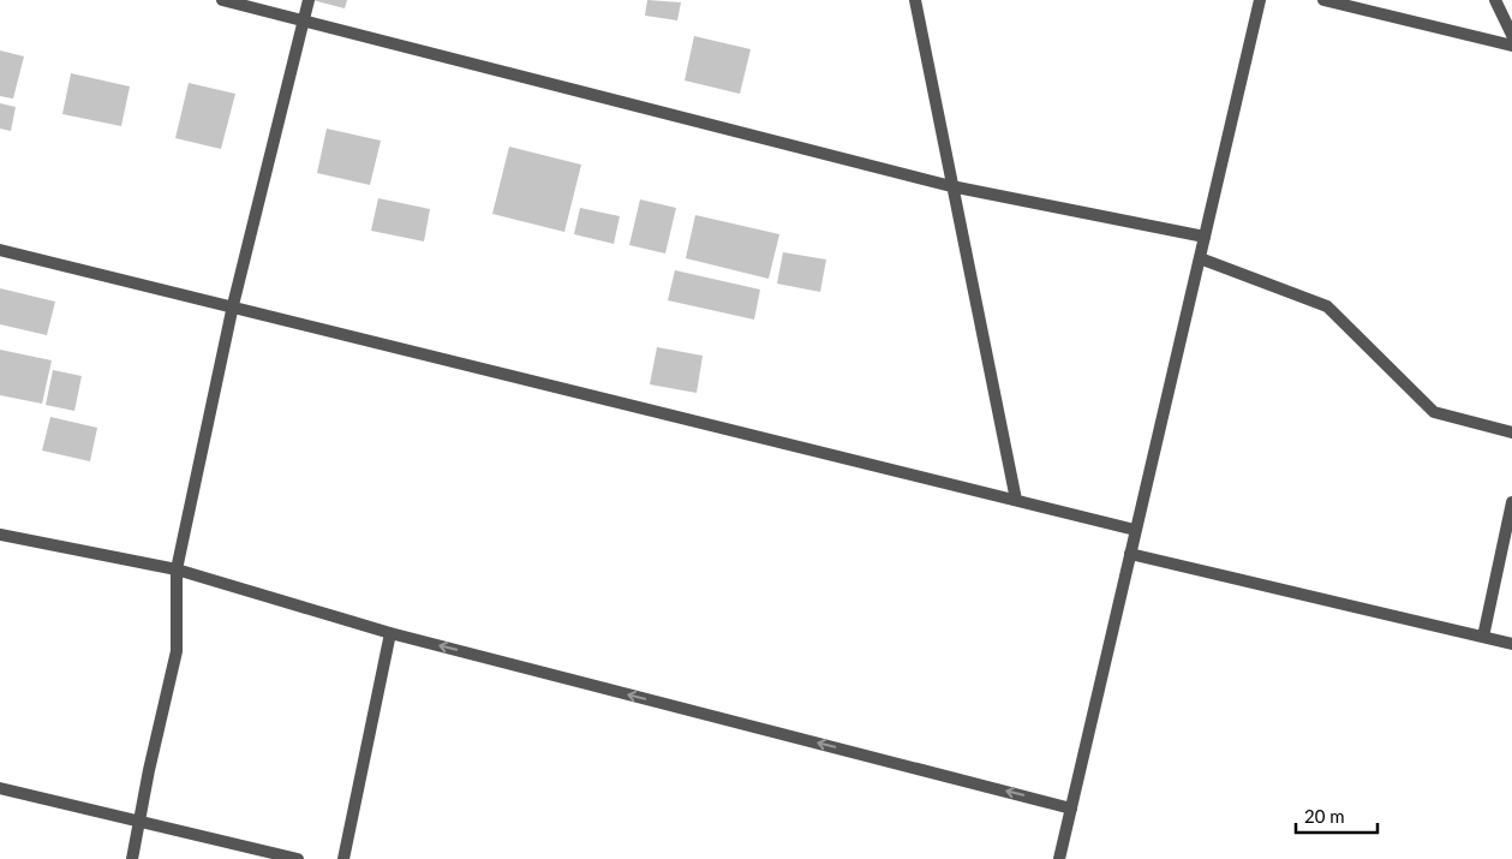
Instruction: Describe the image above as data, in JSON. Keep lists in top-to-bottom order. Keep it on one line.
{"scale_bar":"20 m"}
